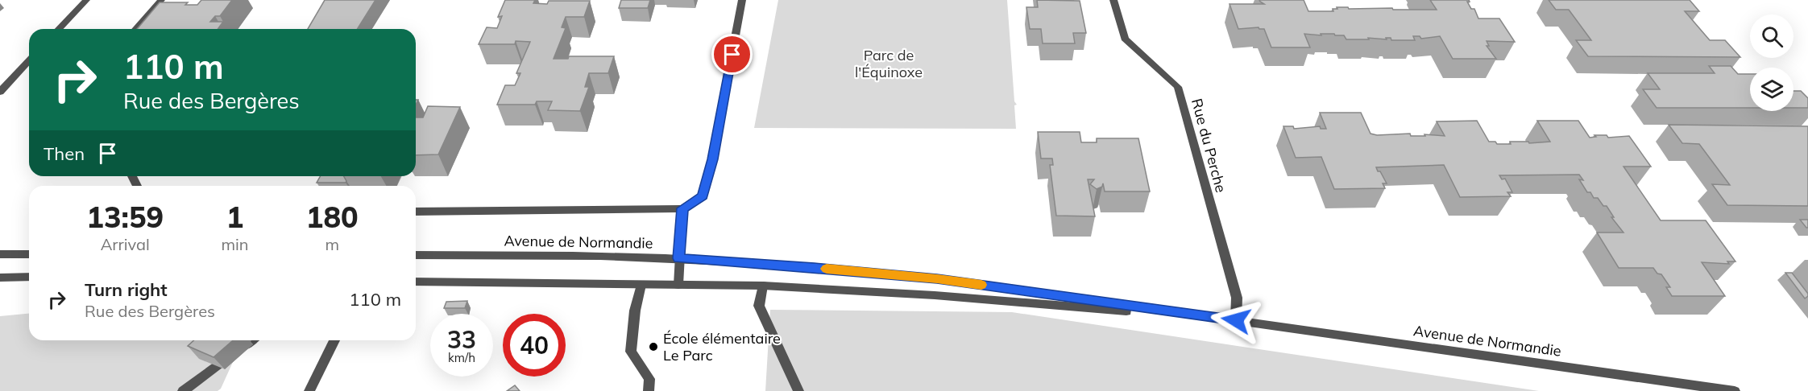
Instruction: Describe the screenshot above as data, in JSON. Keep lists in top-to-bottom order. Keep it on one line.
{"streets":{"street":["Rue du Perche","Avenue de Normandie"]},"crossings":[["Rue du Perche","Avenue de Normandie"]],"parks":["Parc de l'Équinoxe"],"places":["École élémentaire Le Parc"],"page":{"turn":["110 m","Rue des Bergères"],"then":"Then","eta":["13:59","Arrival","1","min","180","m"],"list":[{"name":"Turn right","note":"Rue des Bergères","value":"110 m"}],"speed":"33 km/h","limit":"40"}}
